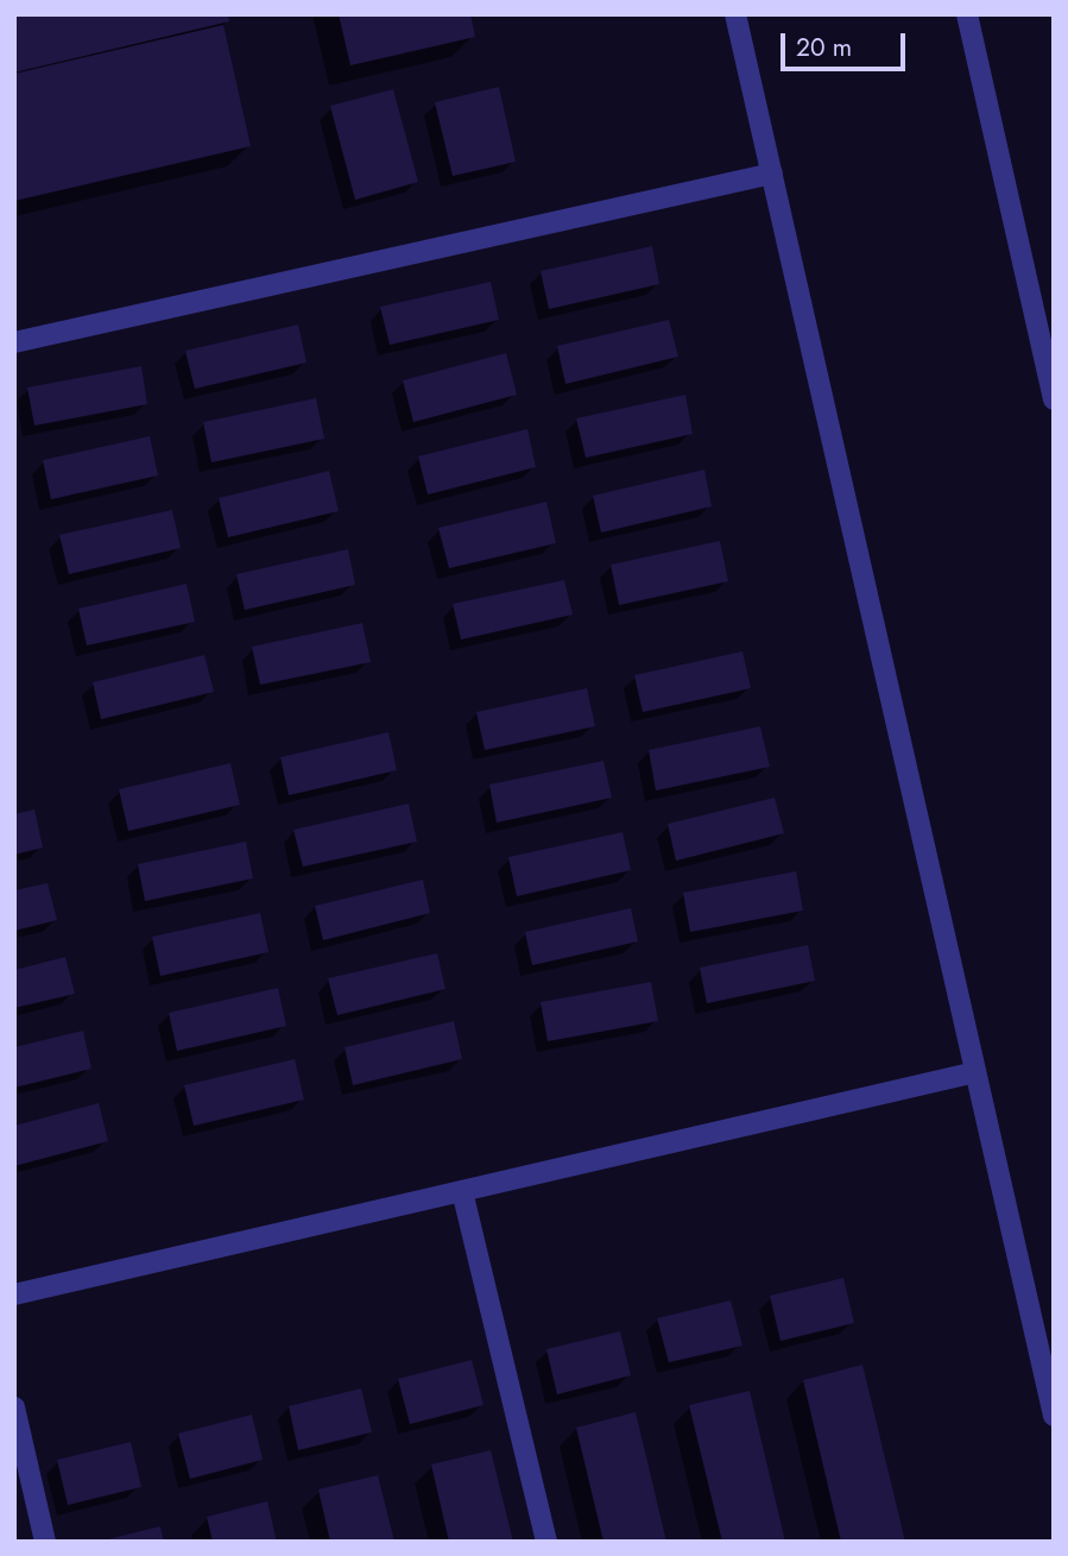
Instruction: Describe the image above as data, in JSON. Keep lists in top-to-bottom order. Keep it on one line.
{"scale_bar":"20 m"}
